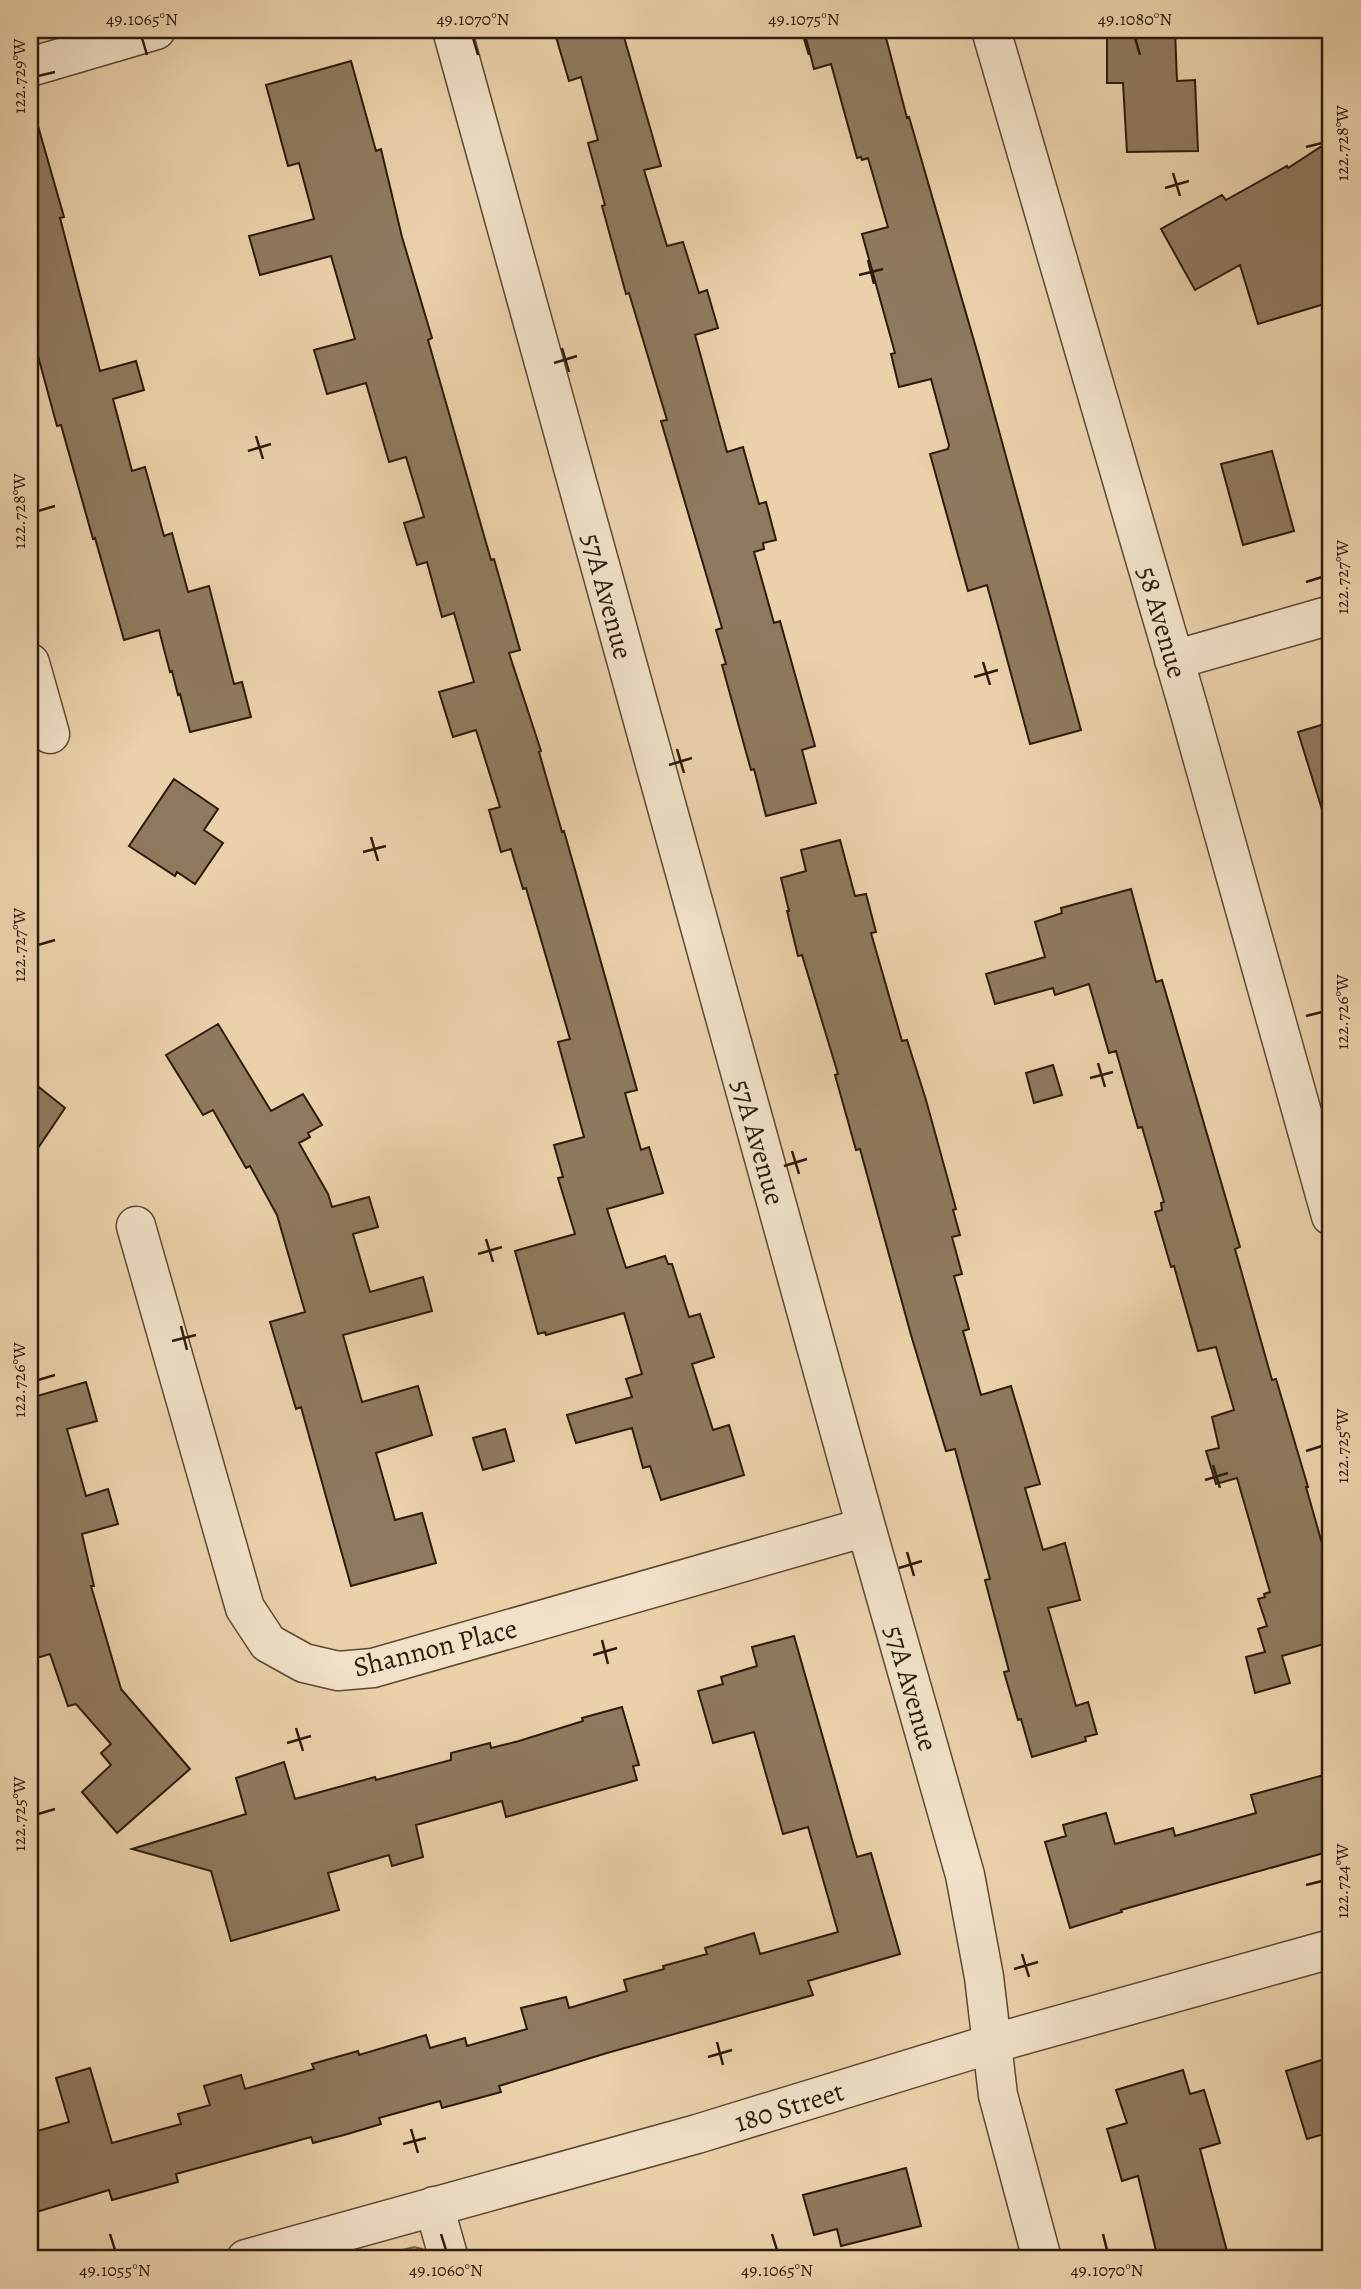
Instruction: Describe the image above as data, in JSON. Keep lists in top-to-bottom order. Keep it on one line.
{"streets":{"street":["57A Avenue","58 Avenue","Shannon Place","180 Street"]},"crossings":[["57A Avenue","Shannon Place"],["57A Avenue","180 Street"]],"coordinates":["49.1065°N","49.1070°N","49.1075°N","49.1080°N","122.729°W","122.728°W","122.727°W","122.726°W","122.725°W","122.724°W","49.1055°N","49.1060°N"]}
